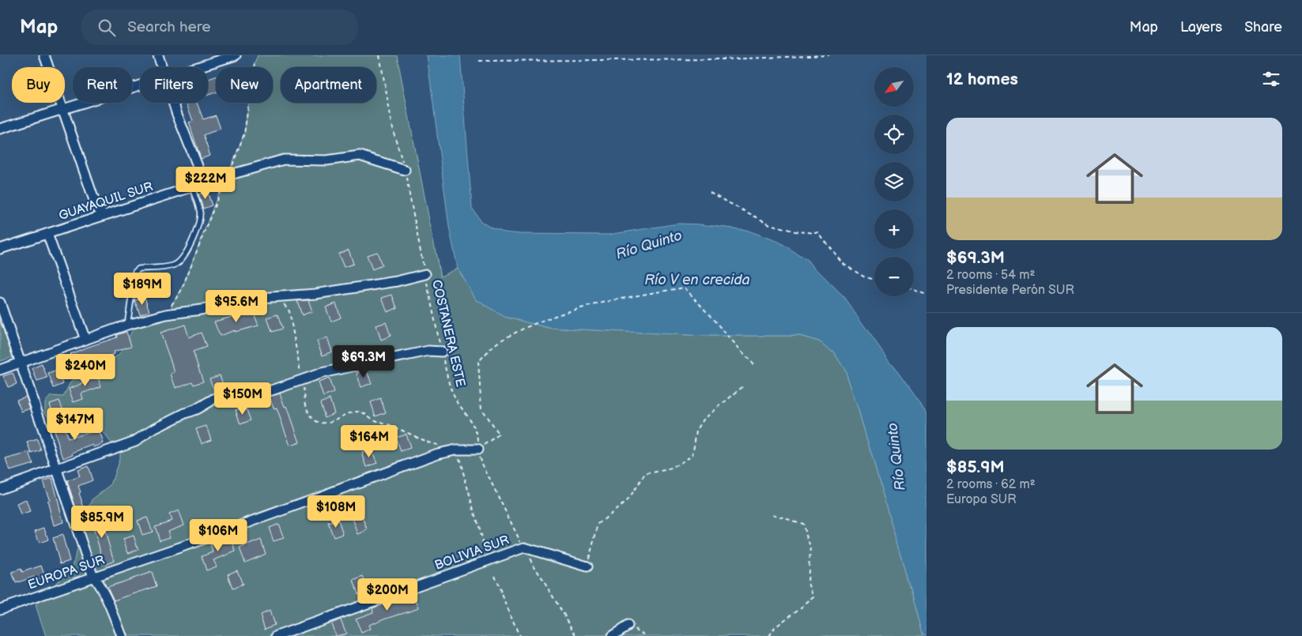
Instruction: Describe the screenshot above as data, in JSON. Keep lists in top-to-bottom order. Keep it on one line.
{"streets":{"street":["GUAYAQUIL SUR","BOLIVIA SUR","EUROPA SUR"],"path":["COSTANERA ESTE"]},"crossings":[["GUAYAQUIL SUR","COSTANERA ESTE"],["COSTANERA ESTE","BOLIVIA SUR"],["COSTANERA ESTE","EUROPA SUR"]],"water":["Río Quinto","Río V en crecida"],"north":"bottom left","page":{"header":"Map","search":"Search here","nav":["Map","Layers","Share"],"heading":"12 homes","map_buttons":["+","−"],"chip":["Buy","Rent","Filters","New","Apartment"],"list":[{"name":"$69.3M","note":"2 rooms · 54 m² · Presidente Perón SUR"},{"name":"$85.9M","note":"2 rooms · 62 m² · Europa SUR"}],"price":["$222M","$189M","$95.6M","$69.3M","$240M","$150M","$147M","$164M","$108M","$85.9M","$106M","$200M"]}}
